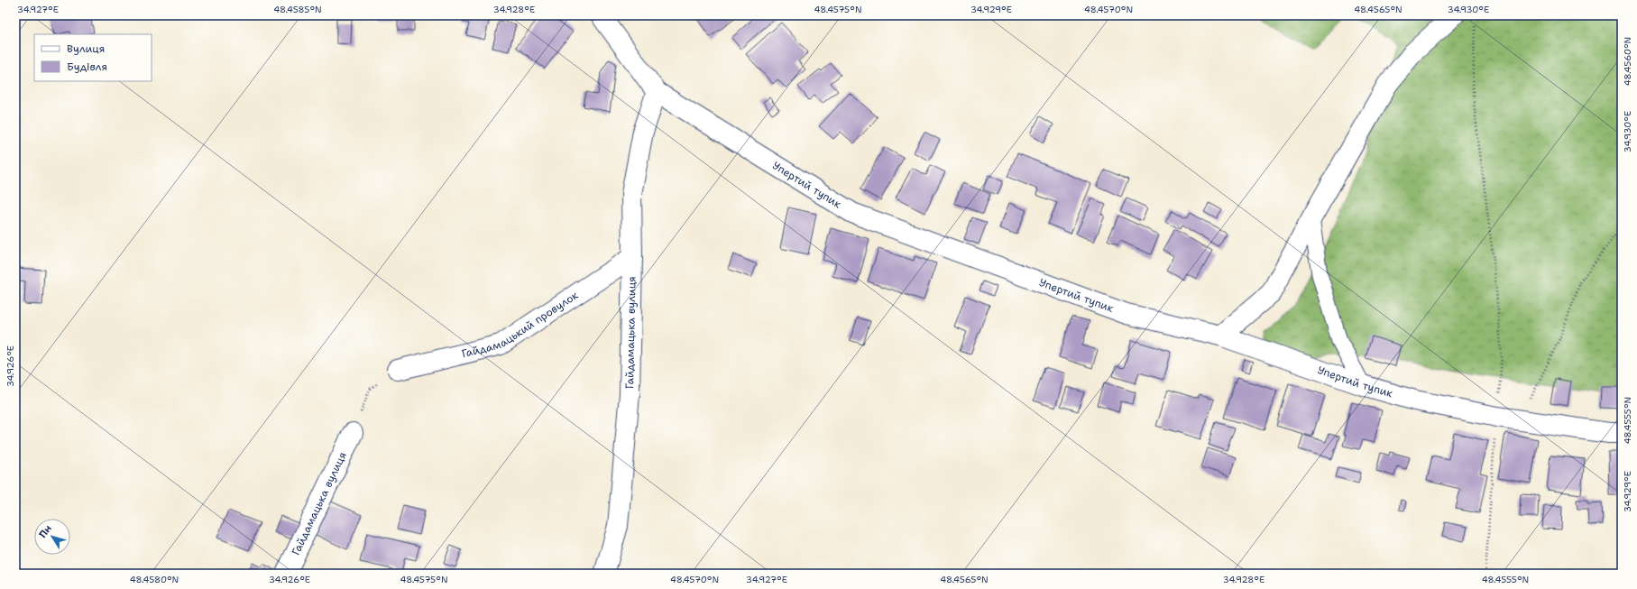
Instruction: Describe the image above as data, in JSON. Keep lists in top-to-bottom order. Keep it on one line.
{"streets":{"street":["Упертий тупик","Гайдамацький провулок","Гайдамацька вулиця"]},"crossings":[["Упертий тупик","Гайдамацька вулиця"],["Гайдамацький провулок","Гайдамацька вулиця"]],"legend":["Вулиця","Будівля"],"north":"top left","coordinates":["34.927°E","48.4585°N","34.928°E","48.4575°N","34.929°E","48.4570°N","48.4565°N","34.930°E","48.4560°N","34.926°E","48.4555°N","48.4580°N"]}
